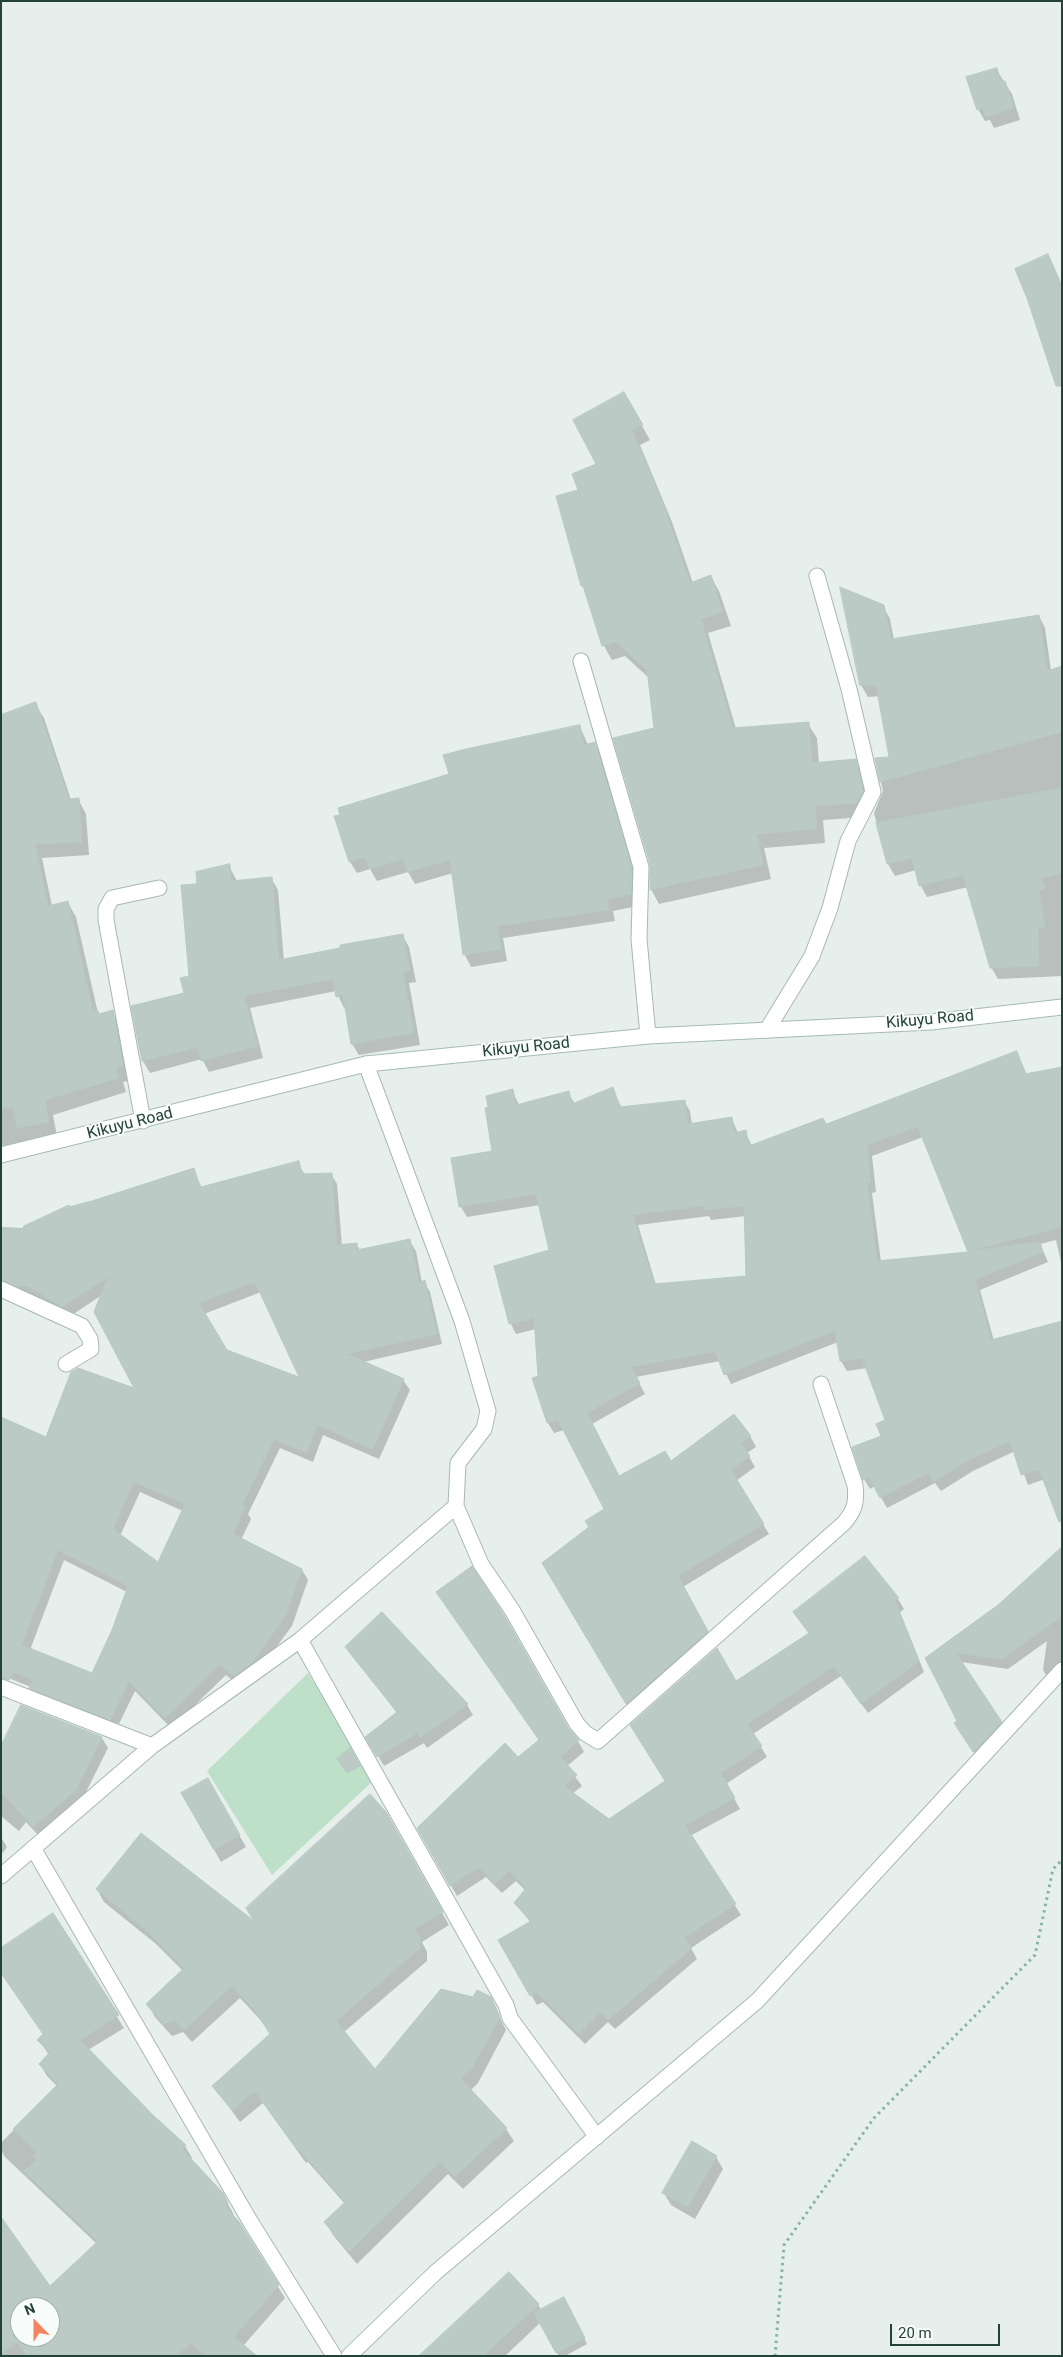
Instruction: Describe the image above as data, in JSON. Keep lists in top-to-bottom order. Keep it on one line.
{"streets":{"street":["Kikuyu Road"]},"scale_bar":"20 m","north":"top"}
